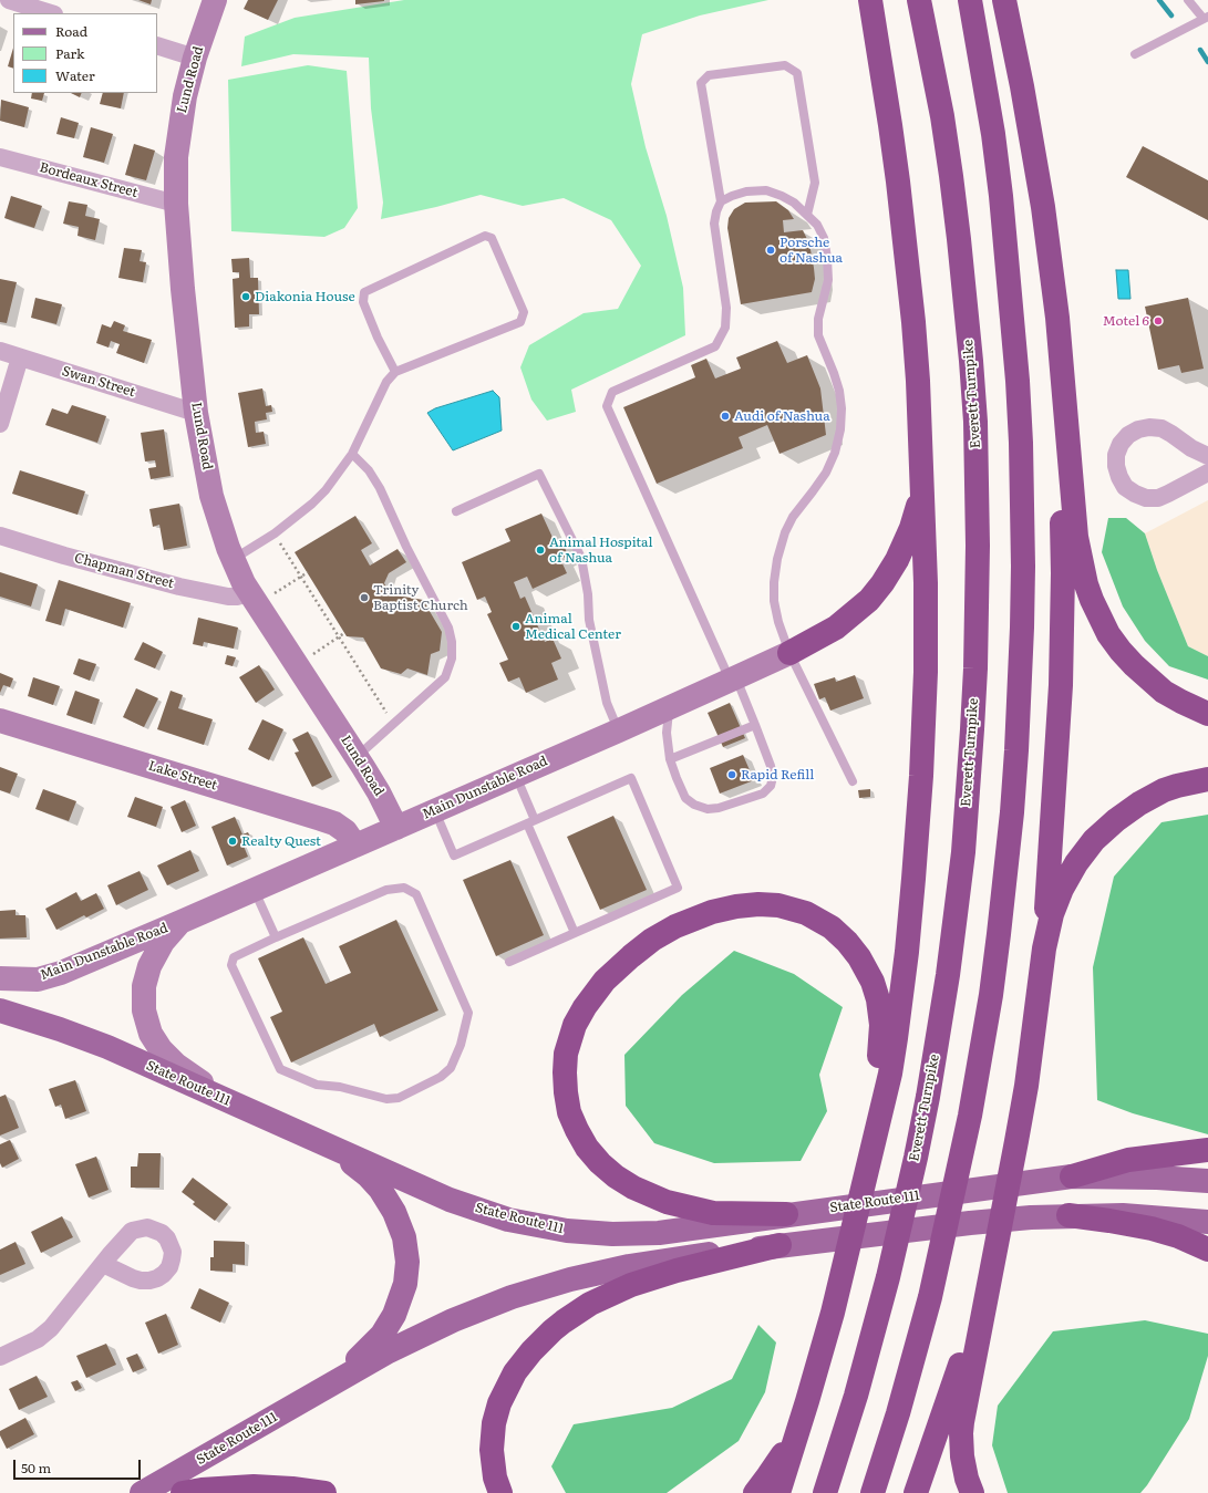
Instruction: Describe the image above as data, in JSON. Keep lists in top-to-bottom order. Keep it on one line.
{"streets":{"highway":["Everett Turnpike"],"main road":["State Route 111"],"street":["Lund Road","Bordeaux Street","Swan Street","Chapman Street","Lake Street","Main Dunstable Road"]},"crossings":[["Lund Road","Bordeaux Street"],["Lund Road","Swan Street"],["Lund Road","Chapman Street"],["Lund Road","Main Dunstable Road"],["Lake Street","Main Dunstable Road"],["Main Dunstable Road","State Route 111"]],"places":["Porsche of Nashua","Diakonia House","Motel 6","Audi of Nashua","Animal Hospital of Nashua","Trinity Baptist Church","Animal Medical Center","Rapid Refill","Realty Quest"],"legend":["Road","Park","Water"],"scale_bar":"50 m"}
